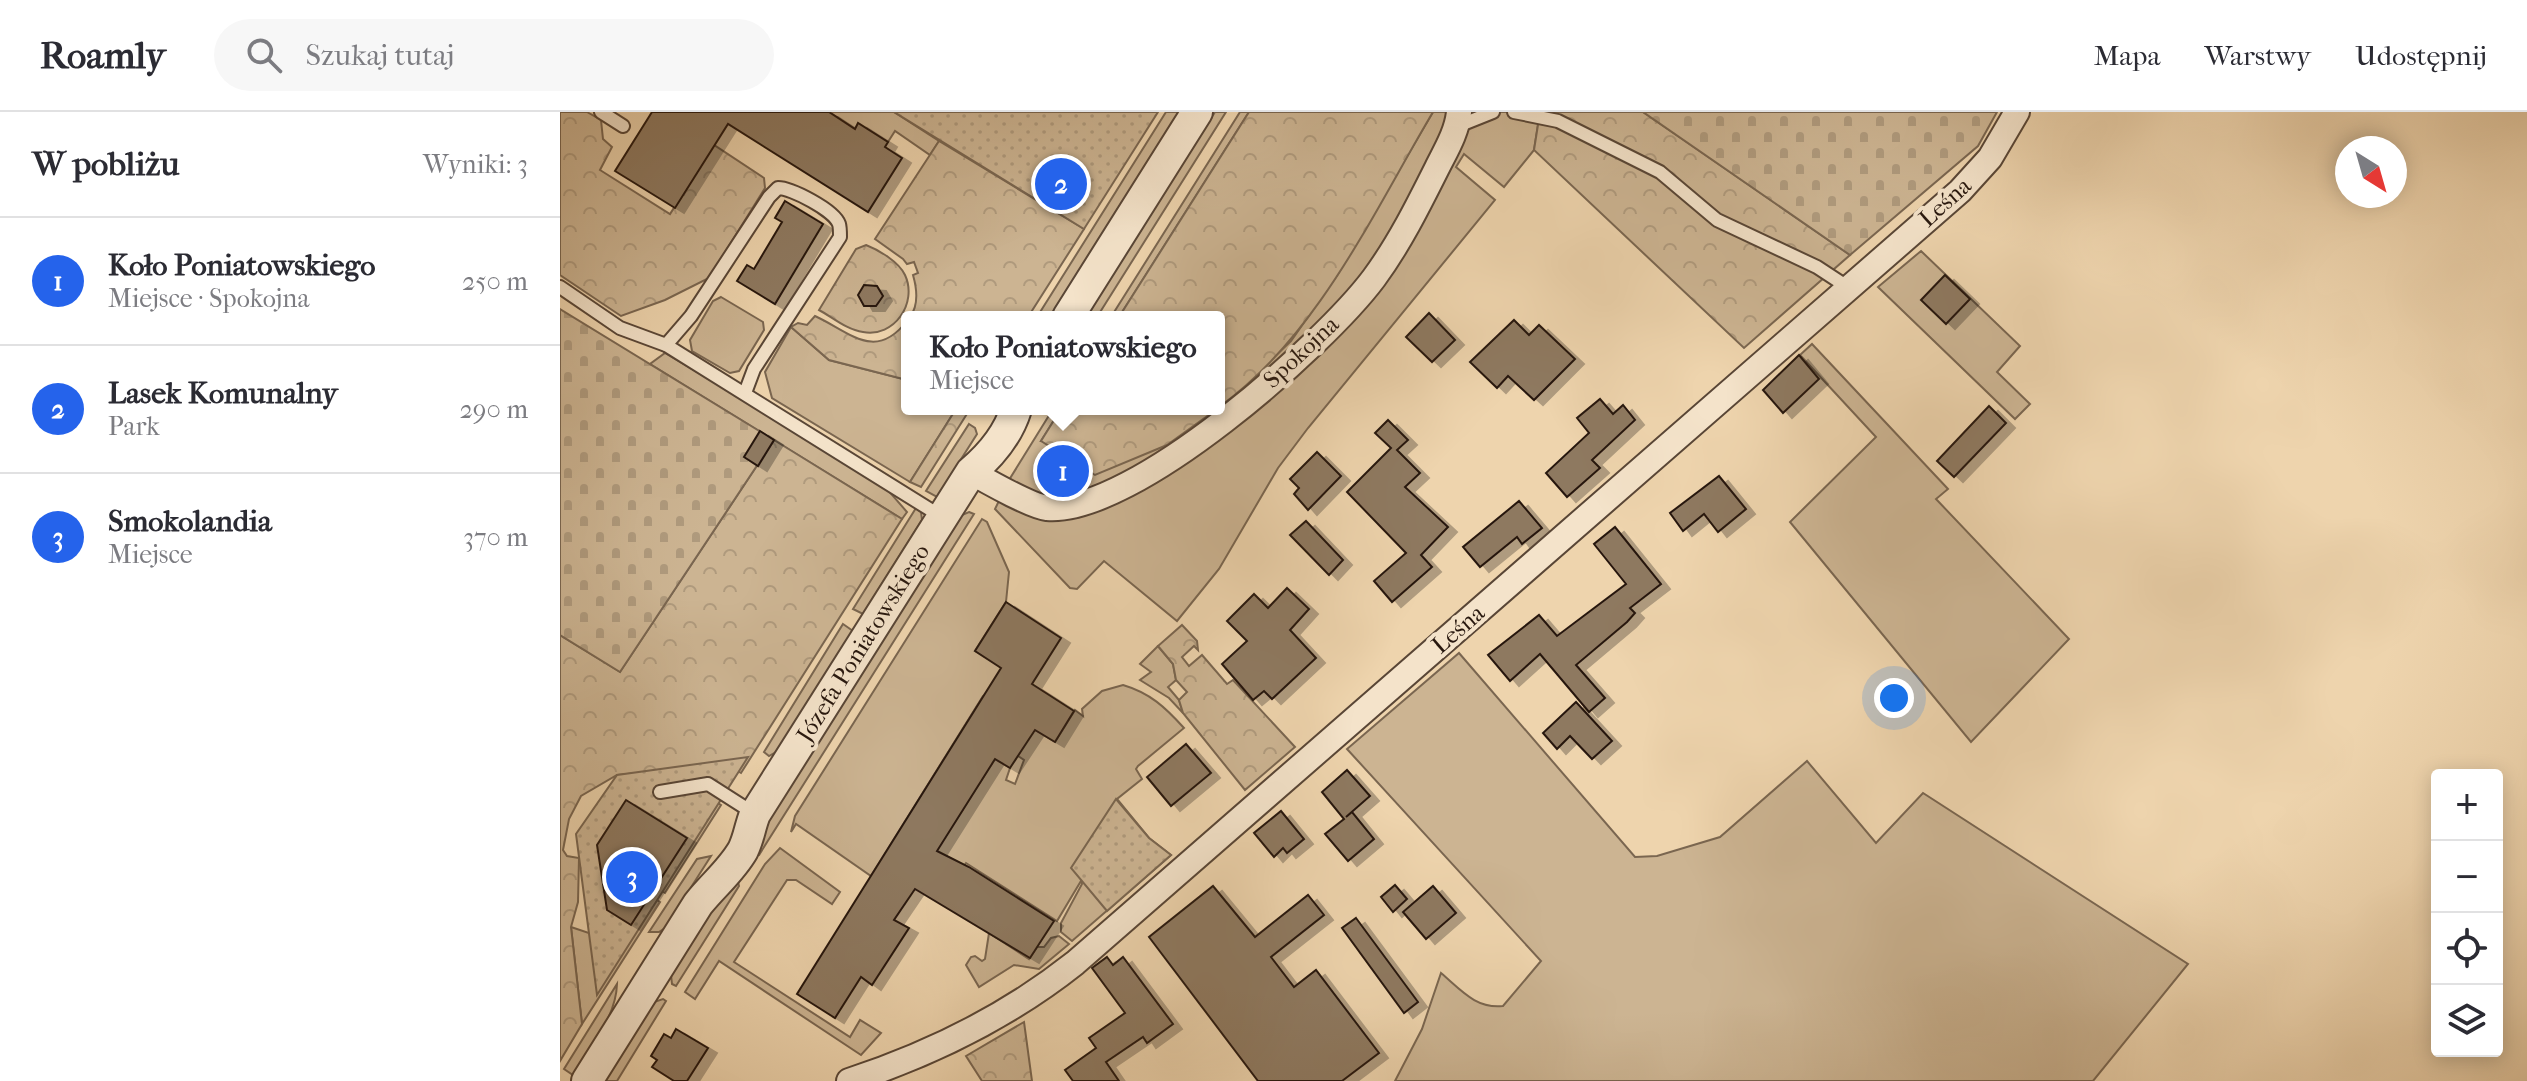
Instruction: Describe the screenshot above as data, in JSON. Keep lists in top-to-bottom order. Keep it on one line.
{"streets":{"street":["Leśna","Spokojna","Józefa Poniatowskiego"]},"crossings":[["Spokojna","Józefa Poniatowskiego"]],"north":"bottom right","page":{"header":"Roamly","search":"Szukaj tutaj","nav":["Mapa","Warstwy","Udostępnij"],"heading":["W pobliżu","Wyniki: 3"],"pins":["2","1","3"],"list":[{"mark":"1","name":"Koło Poniatowskiego","note":"Miejsce · Spokojna","value":"250 m"},{"mark":"2","name":"Lasek Komunalny","note":"Park","value":"290 m"},{"mark":"3","name":"Smokolandia","note":"Miejsce","value":"370 m"}],"popup":["Koło Poniatowskiego","Miejsce"],"map_buttons":["+","−"]}}
